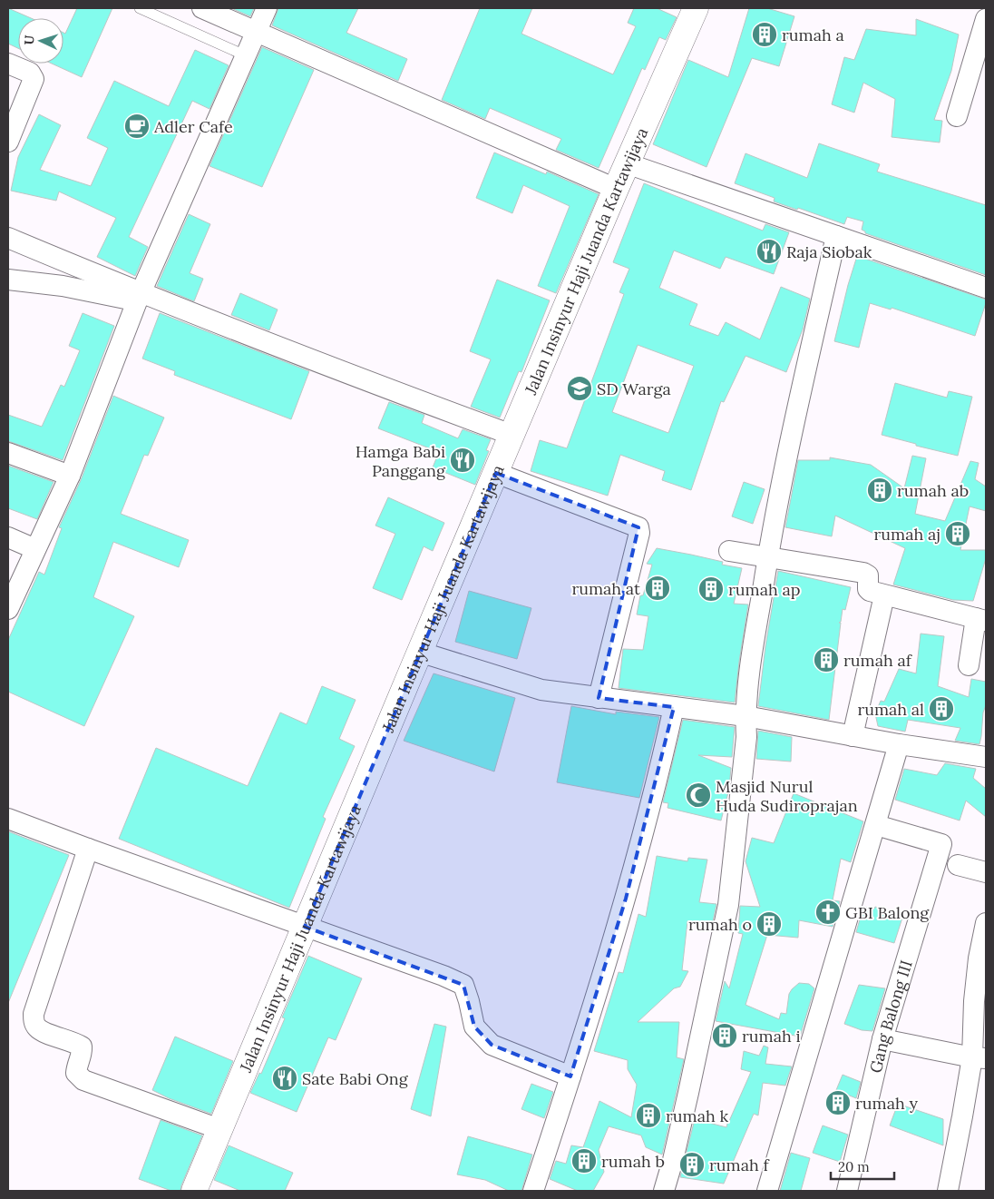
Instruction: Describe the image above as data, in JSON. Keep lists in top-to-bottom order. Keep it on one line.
{"streets":{"main road":["Jalan Insinyur Haji Juanda Kartawijaya"],"street":["Gang Balong III"]},"places":{"building":["rumah a","rumah ab","rumah aj","rumah at","rumah ap","rumah af","rumah al","rumah o","rumah i","rumah y","rumah k","rumah b","rumah f"],"cafe":["Adler Cafe"],"restaurant":["Raja Siobak","Hamga Babi Panggang","Sate Babi Ong"],"school or university":["SD Warga"],"mosque":["Masjid Nurul Huda Sudiroprajan"],"church":["GBI Balong"]},"scale_bar":"20 m","north":"left"}
